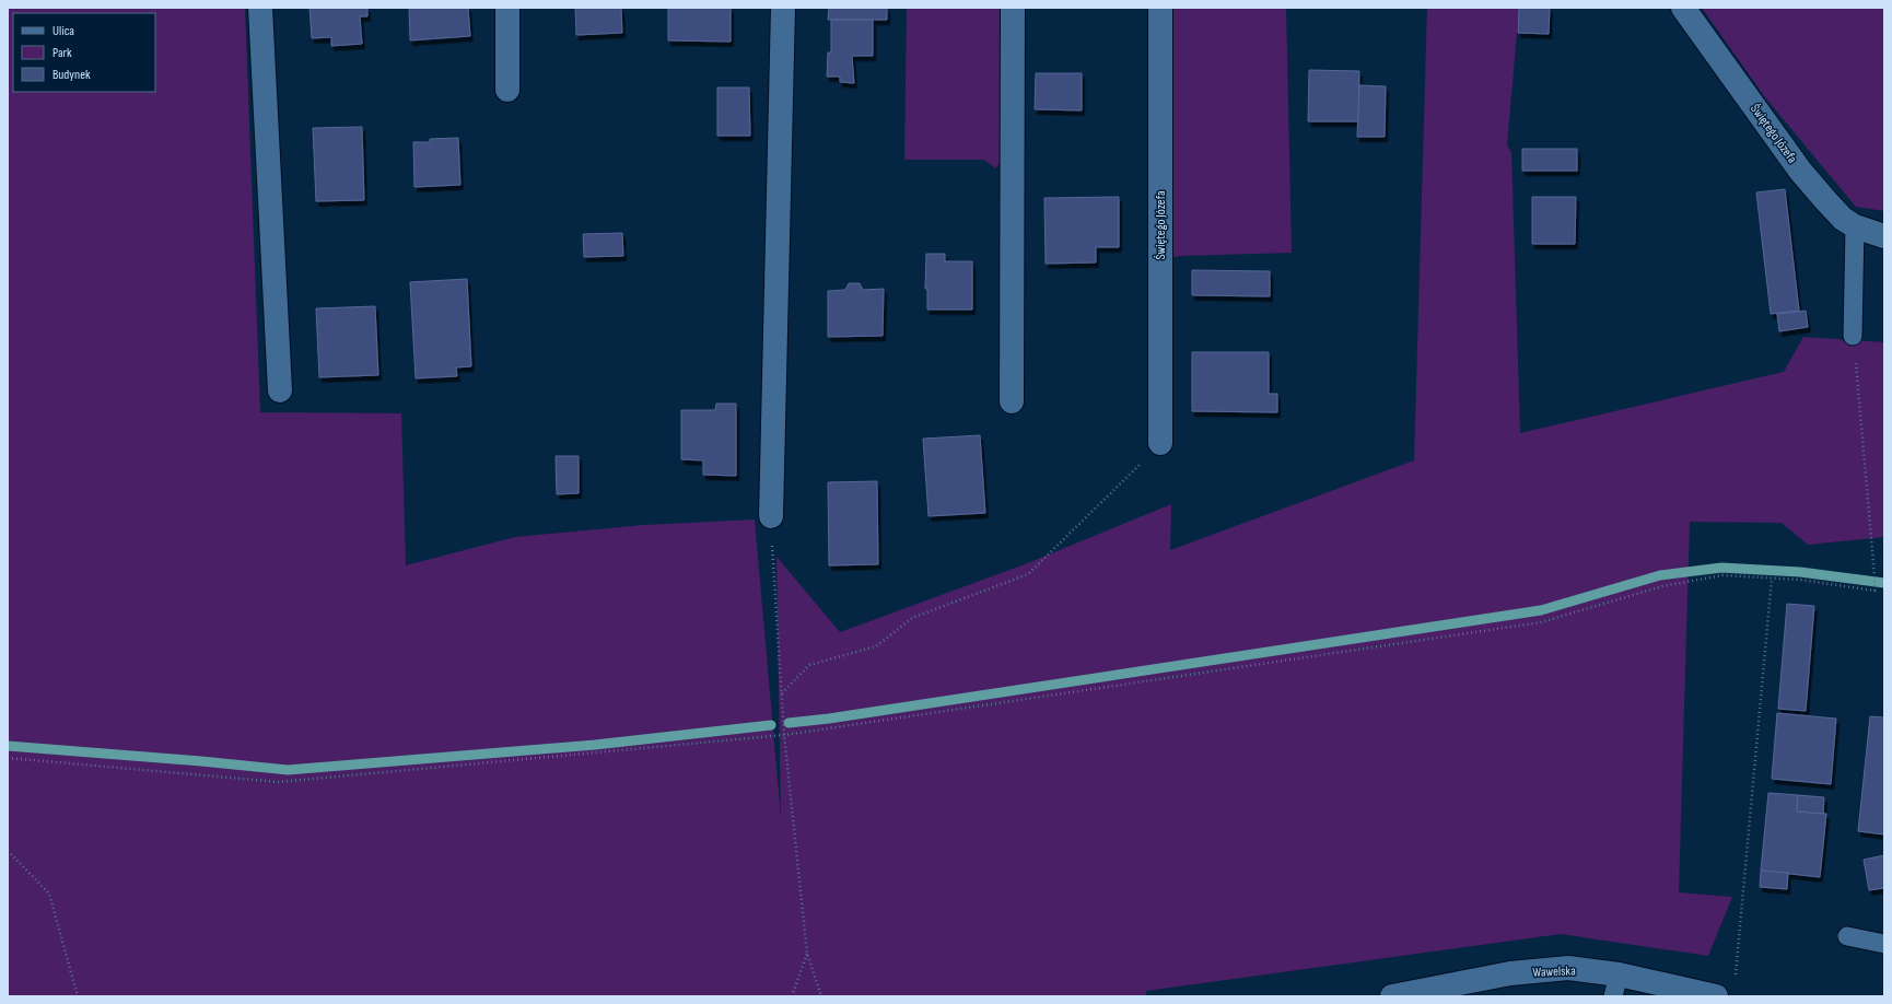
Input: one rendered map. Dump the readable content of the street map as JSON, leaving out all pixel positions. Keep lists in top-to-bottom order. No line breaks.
{"streets":{"street":["Świętego Józefa","Wawelska"]},"legend":["Ulica","Park","Budynek"]}
